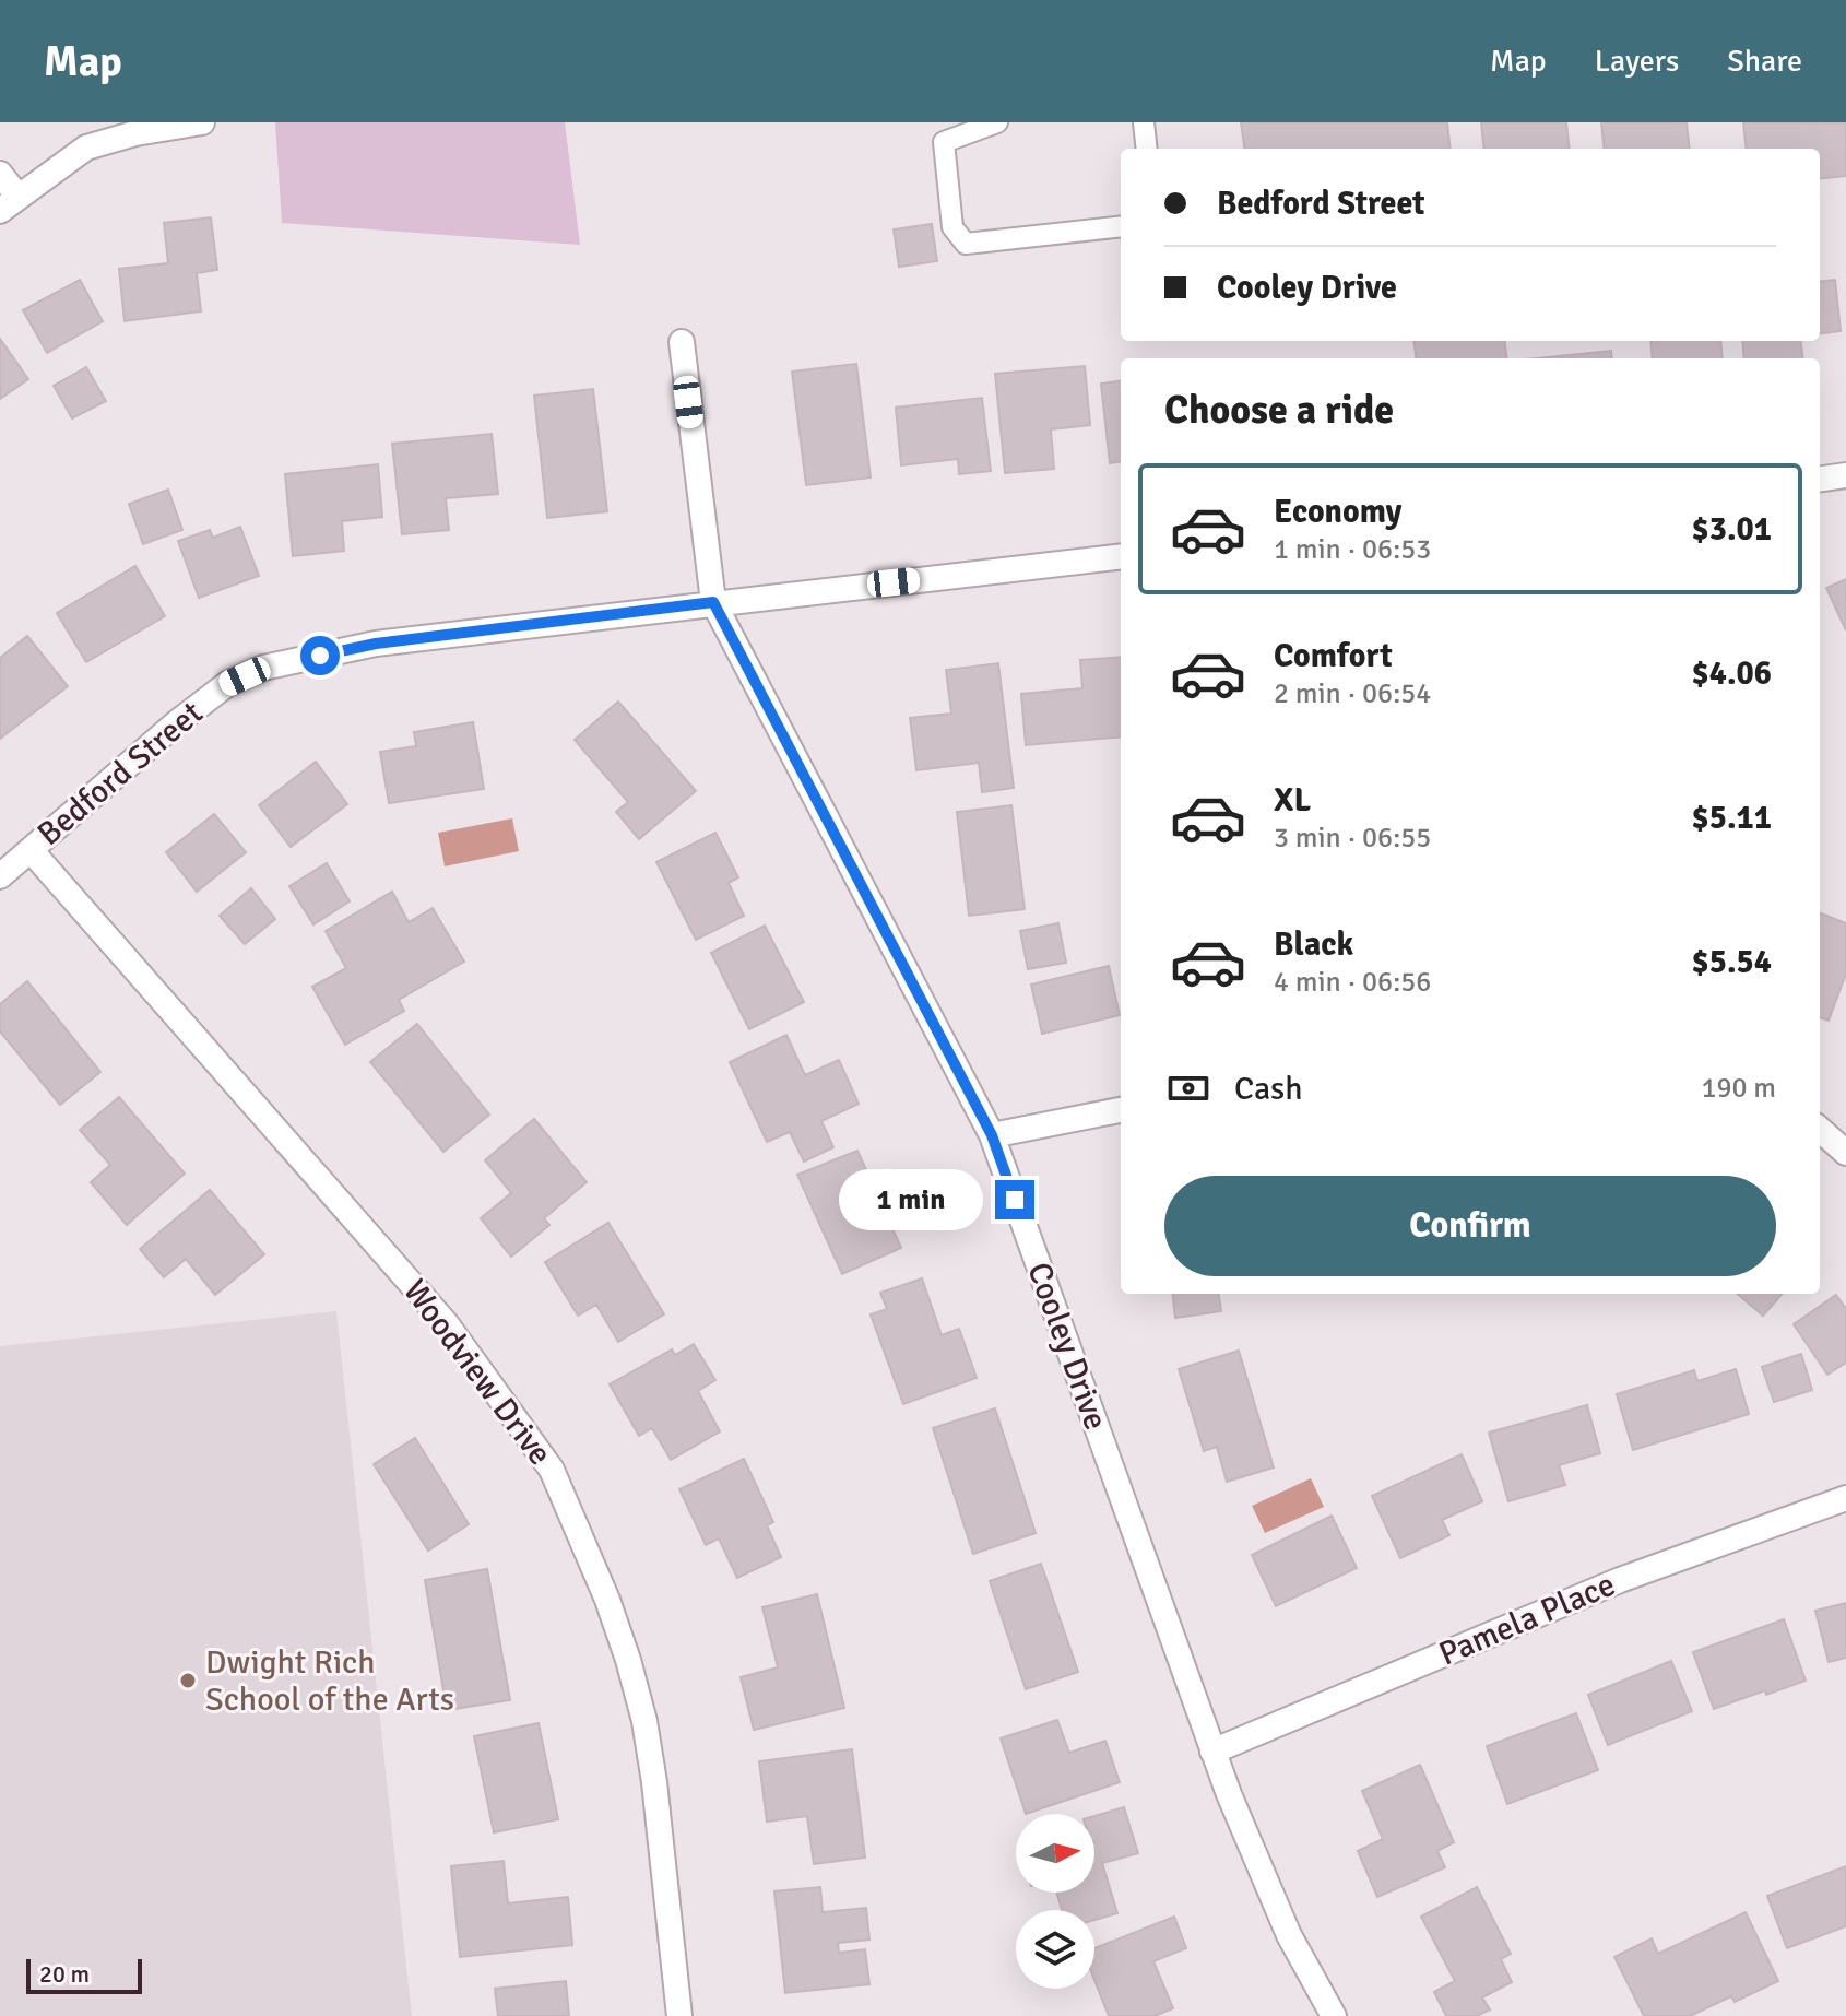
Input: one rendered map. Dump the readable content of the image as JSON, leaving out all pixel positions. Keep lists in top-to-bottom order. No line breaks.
{"streets":{"street":["Bedford Street","Cooley Drive","Woodview Drive","Pamela Place"]},"crossings":[["Bedford Street","Cooley Drive"],["Bedford Street","Woodview Drive"],["Cooley Drive","Pamela Place"]],"places":["Dwight Rich School of the Arts"],"scale_bar":"20 m","north":"right","page":{"header":"Map","nav":["Map","Layers","Share"],"banner":["Bedford Street","Cooley Drive"],"heading":"Choose a ride","list":[{"name":"Economy","note":"1 min · 06:53","value":"$3.01"},{"name":"Comfort","note":"2 min · 06:54","value":"$4.06"},{"name":"XL","note":"3 min · 06:55","value":"$5.11"},{"name":"Black","note":"4 min · 06:56","value":"$5.54"}],"pay":["Cash","190 m"],"buttons":"Confirm","bubble":"1 min","scale":"20 m"}}
